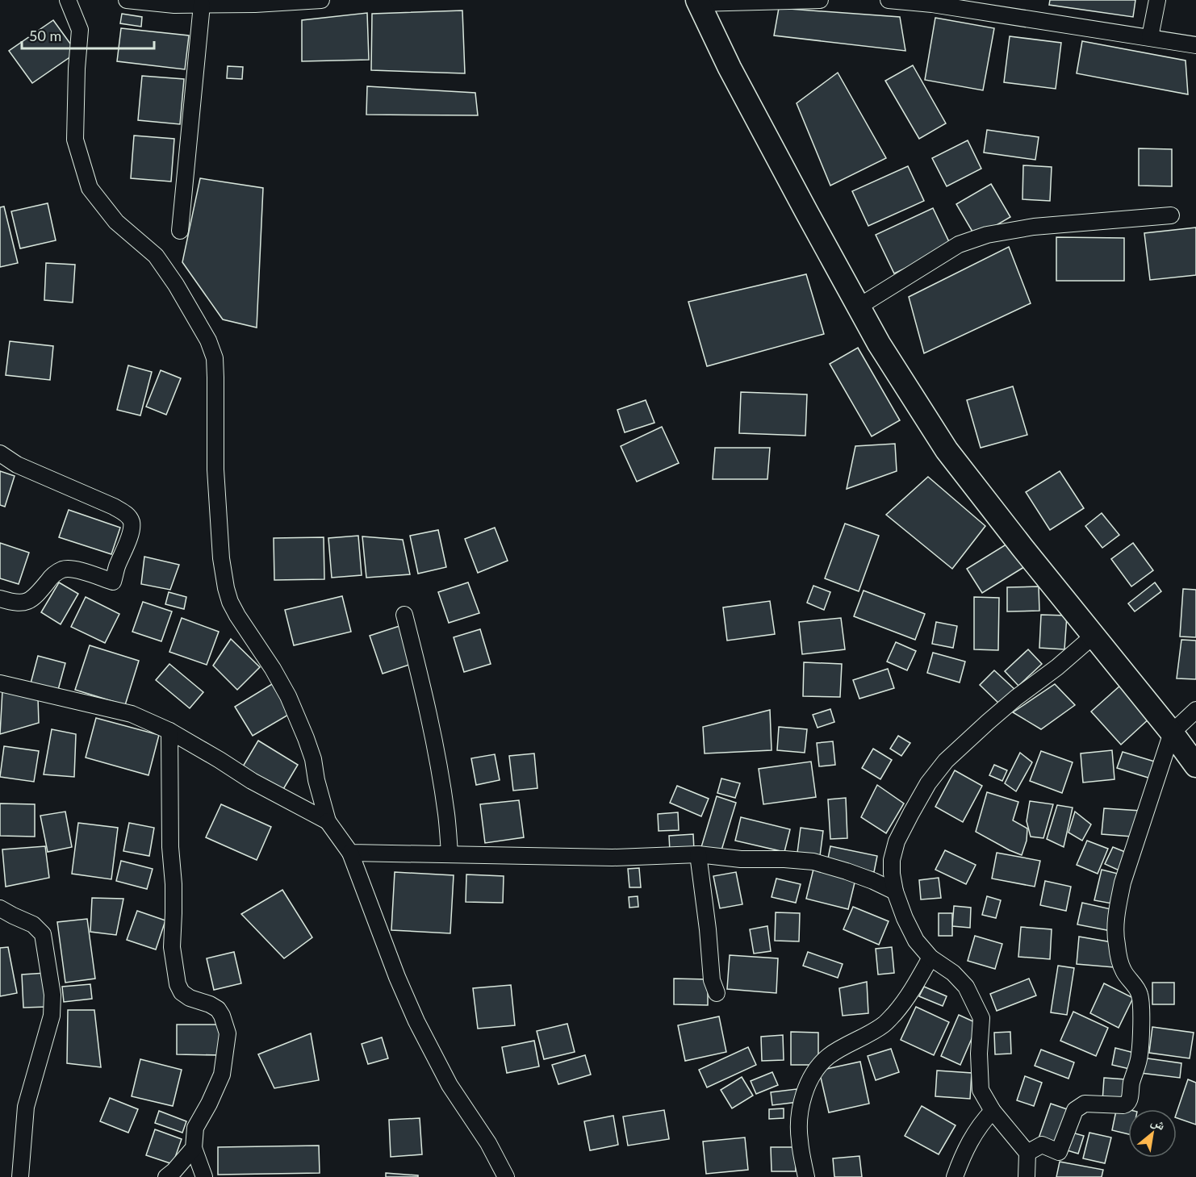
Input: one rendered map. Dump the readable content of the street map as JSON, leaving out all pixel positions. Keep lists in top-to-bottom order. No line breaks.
{"scale_bar":"50 m","north":"top right"}
